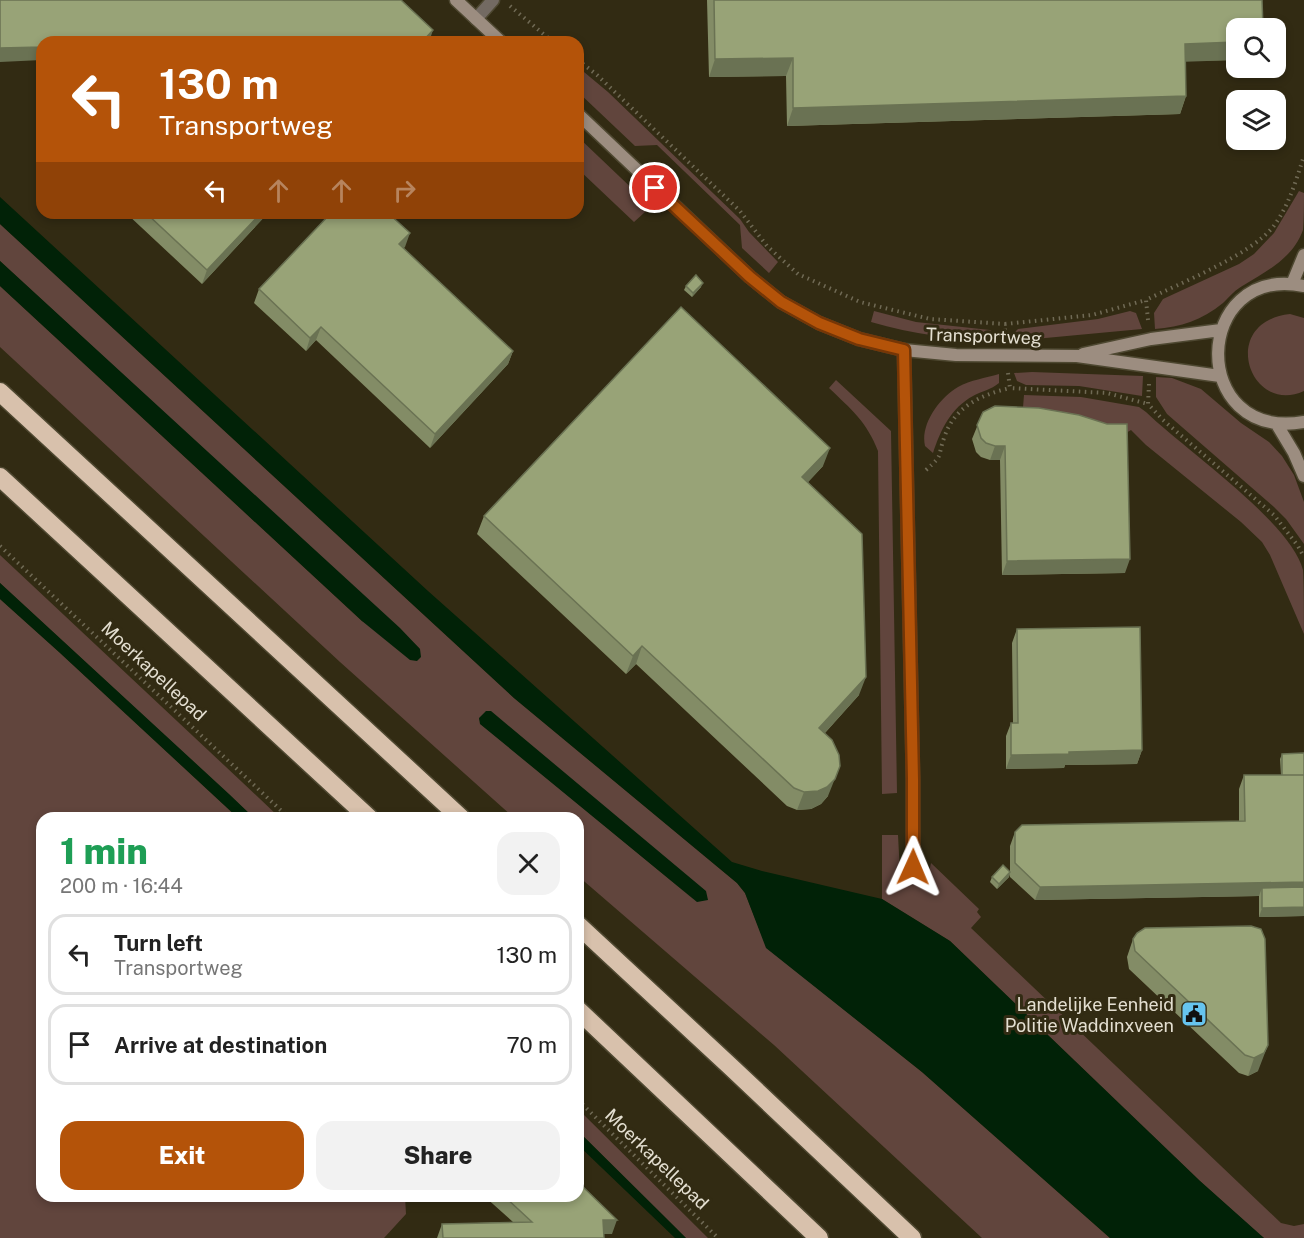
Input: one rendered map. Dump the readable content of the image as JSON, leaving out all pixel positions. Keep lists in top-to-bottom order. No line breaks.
{"streets":{"street":["Transportweg"],"path":["Moerkapellepad"]},"places":{"public building":["Landelijke Eenheid Politie Waddinxveen"]},"page":{"turn":["130 m","Transportweg"],"heading":["1 min","200 m · 16:44"],"list":[{"name":"Turn left","note":"Transportweg","value":"130 m"},{"name":"Arrive at destination","value":"70 m"}],"buttons":["Exit","Share"]}}
